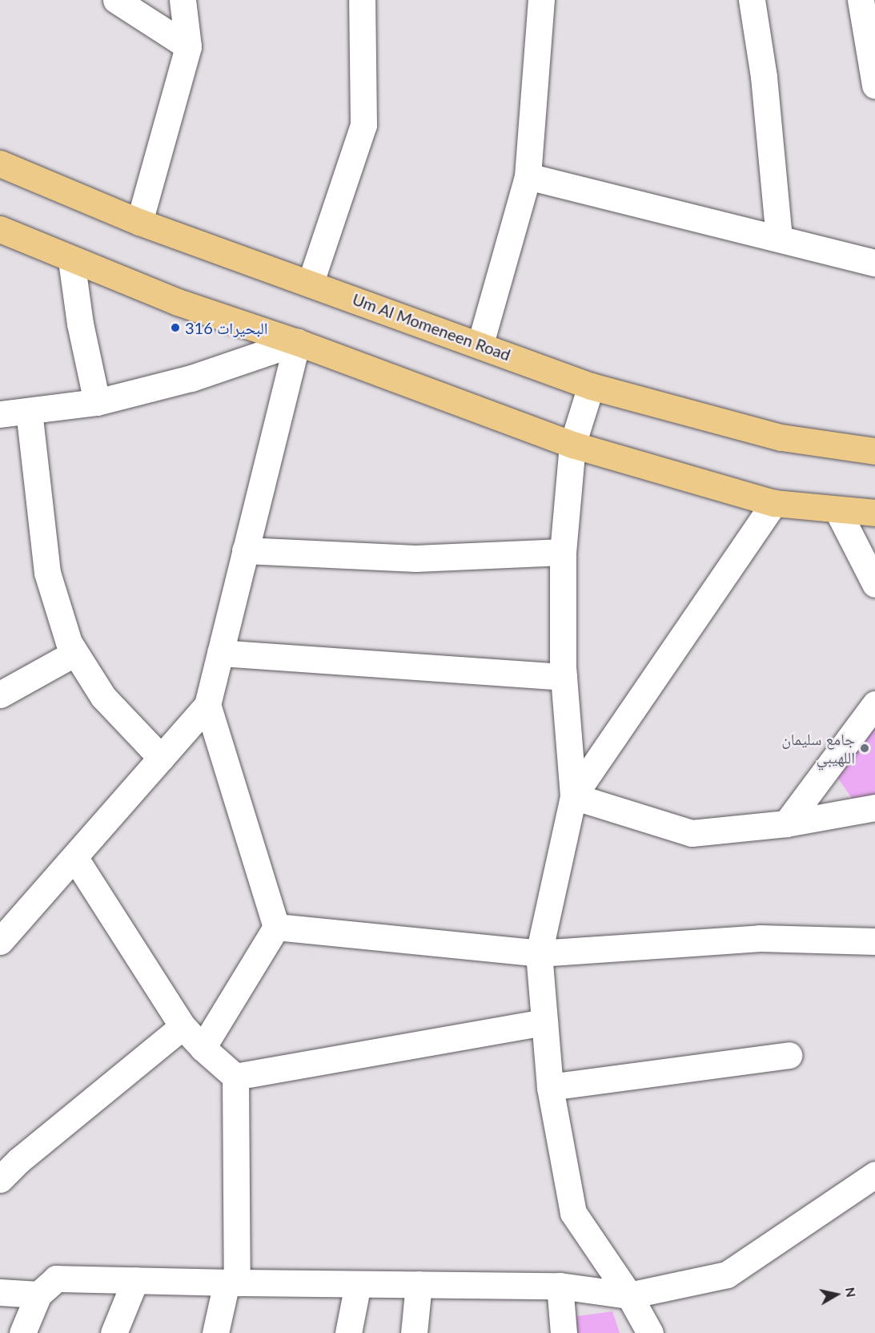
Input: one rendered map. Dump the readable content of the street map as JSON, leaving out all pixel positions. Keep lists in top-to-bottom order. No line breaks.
{"streets":{"main road":["Um Al Momeneen Road"]},"places":["البحيرات 316","جامع سليمان اللهيبي"],"north":"right"}
